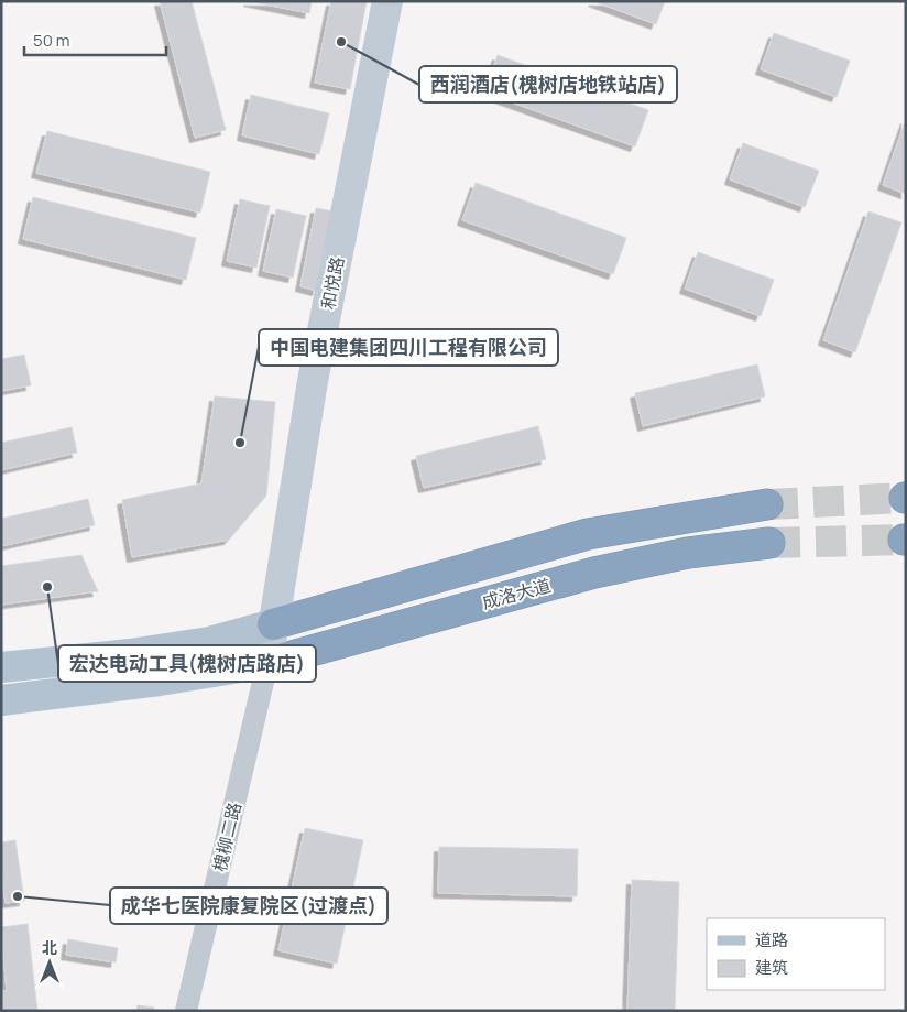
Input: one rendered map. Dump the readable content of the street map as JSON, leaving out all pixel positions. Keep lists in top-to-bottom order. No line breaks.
{"streets":{"highway":["成洛大道"],"street":["和悦路","槐柳二路"]},"crossings":[["和悦路","成洛大道"],["和悦路","槐柳二路"],["成洛大道","槐柳二路"]],"places":["西润酒店(槐树店地铁站店)","中国电建集团四川工程有限公司","宏达电动工具(槐树店路店)","成华七医院康复院区(过渡点)"],"legend":["道路","建筑"],"scale_bar":"50 m","north":"top"}
